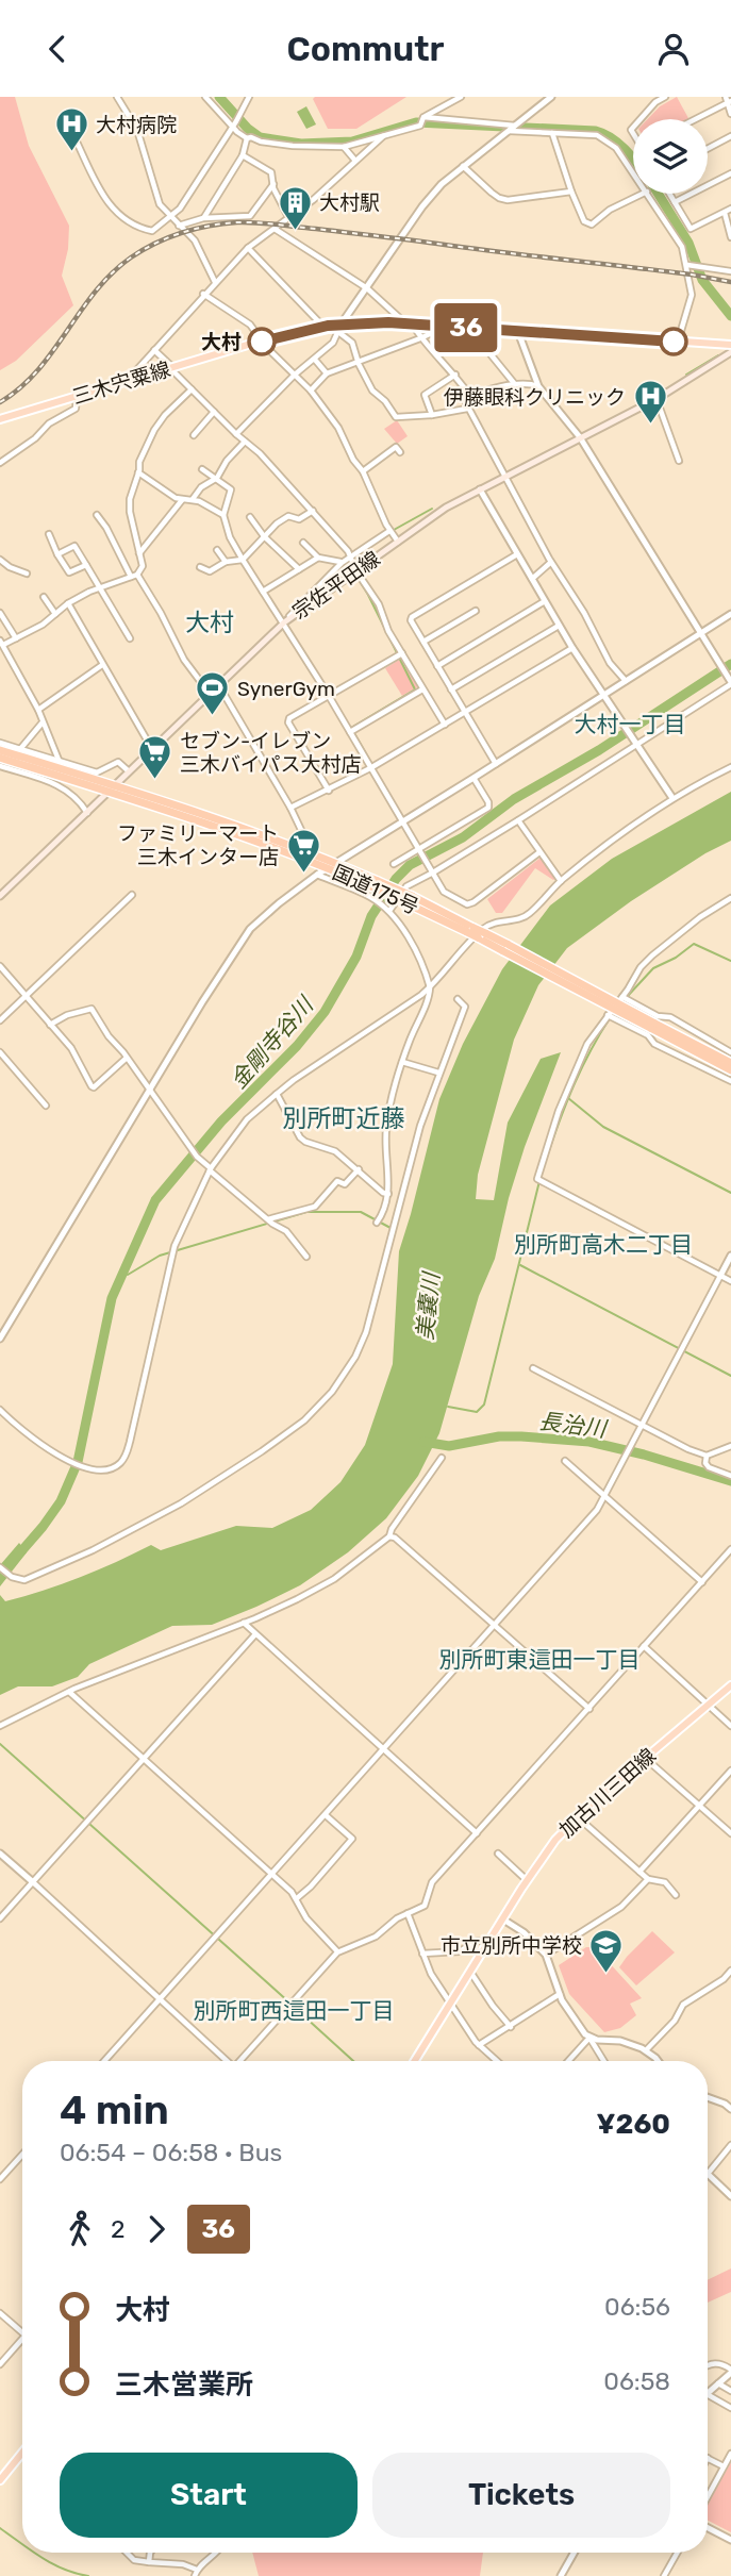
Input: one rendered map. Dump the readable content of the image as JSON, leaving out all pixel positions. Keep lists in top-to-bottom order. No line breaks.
{"streets":{"highway":["国道175号"],"main road":["三木宍粟線","宗佐平田線","加古川三田線"]},"crossings":[["宗佐平田線","国道175号"]],"districts":["大村","大村一丁目","別所町近藤","別所町高木二丁目","別所町東這田一丁目","別所町西這田一丁目"],"water":["金剛寺谷川","美嚢川","長治川"],"places":{"hospital":["大村病院","伊藤眼科クリニック"],"building":["大村駅"],"other":["大村"],"sports":["SynerGym"],"supermarket":["セブン-イレブン 三木バイパス大村店","ファミリーマート 三木インター店"],"school or university":["市立別所中学校"]},"lines":["bus line 36"],"page":{"header":"Commutr","on_map":"36","heading":["4 min","06:54 – 06:58 · Bus","¥260"],"legs":["2","36"],"list":[{"name":"大村","value":"06:56"},{"name":"三木営業所","value":"06:58"}],"buttons":["Start","Tickets"]}}
